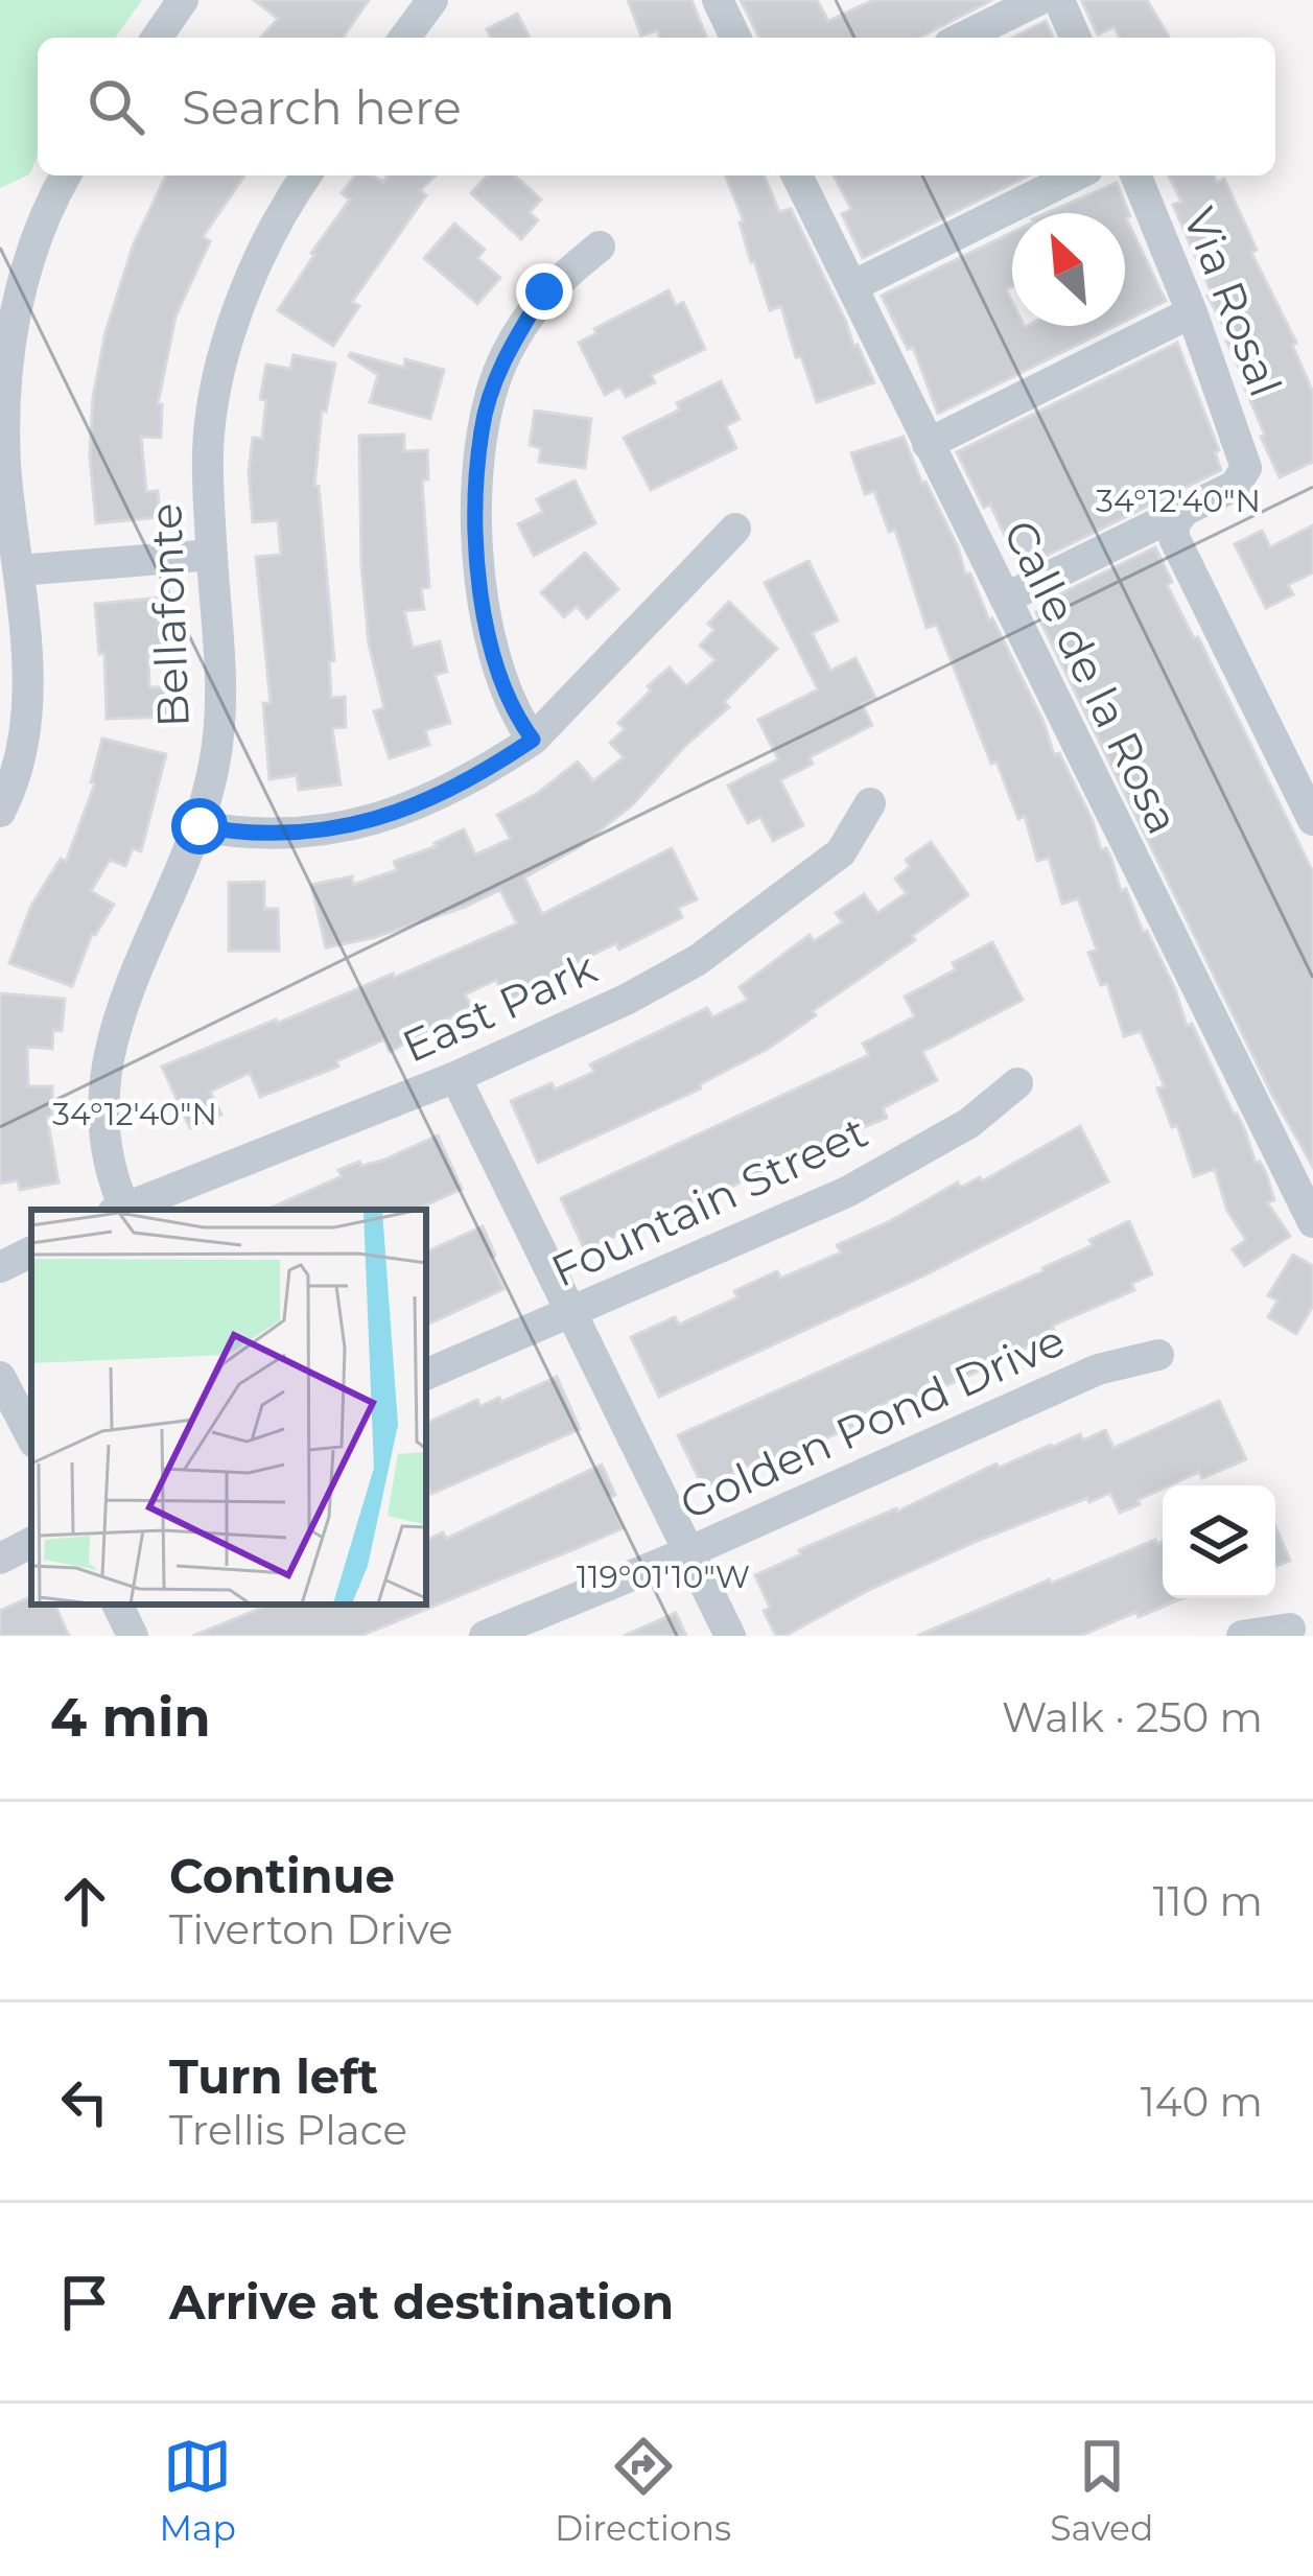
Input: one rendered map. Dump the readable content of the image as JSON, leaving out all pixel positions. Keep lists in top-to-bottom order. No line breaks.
{"streets":{"street":["Via Rosal","Bellafonte","Calle de la Rosa","East Park","Fountain Street","Golden Pond Drive"]},"crossings":[["Bellafonte","East Park"]],"north":"top left","page":{"search":"Search here","heading":["4 min","Walk · 250 m"],"list":[["Continue","Tiverton Drive","110 m"],["Turn left","Trellis Place","140 m"],"Arrive at destination"],"nav":["Map","Directions","Saved"]},"coordinates":["34°12'40\"N","119°01'10\"W"]}
